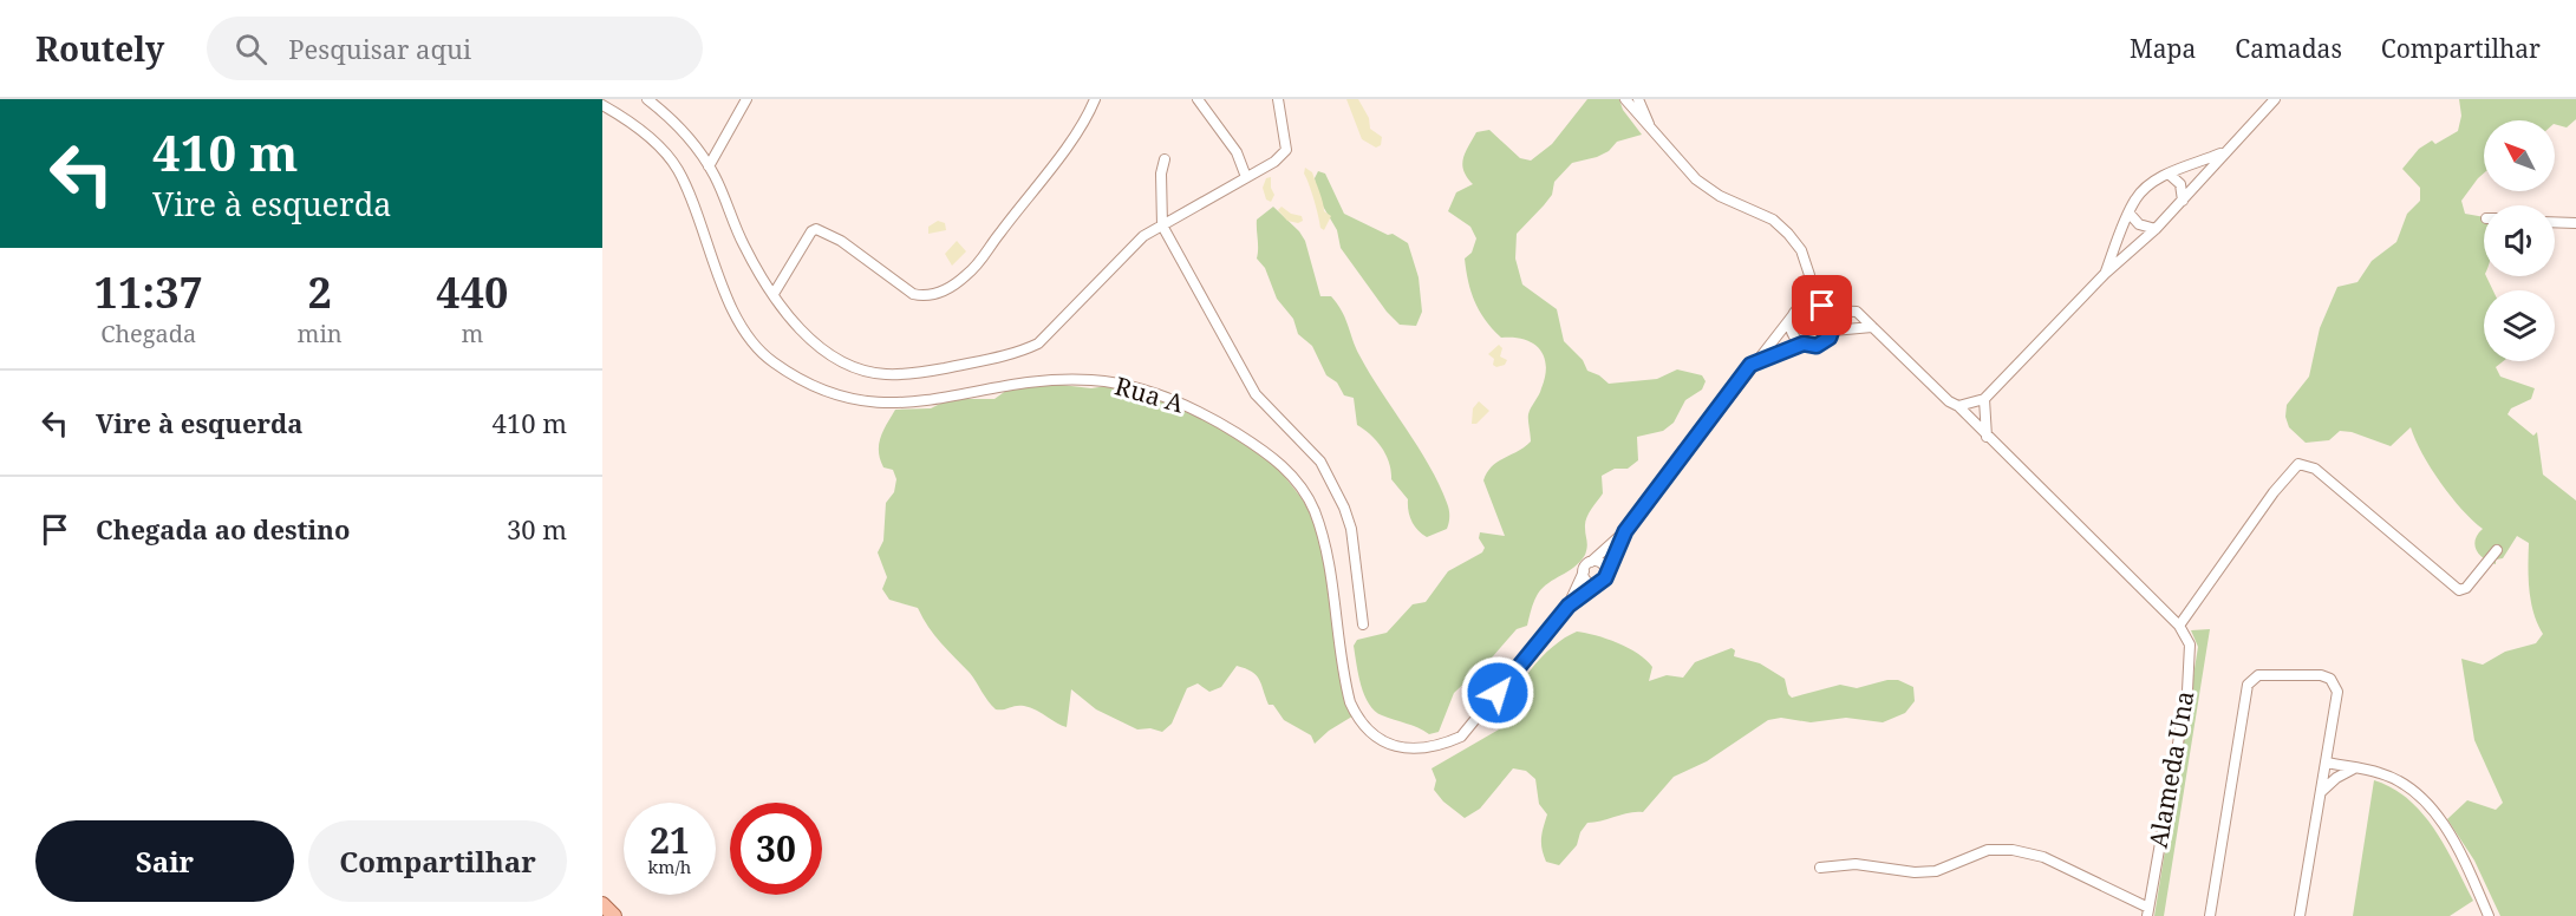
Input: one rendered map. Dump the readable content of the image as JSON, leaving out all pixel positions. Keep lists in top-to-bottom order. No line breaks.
{"streets":{"street":["Rua A","Alameda Una"]},"north":"top left","page":{"header":"Routely","search":"Pesquisar aqui","nav":["Mapa","Camadas","Compartilhar"],"turn":["410 m","Vire à esquerda"],"eta":["11:37","Chegada","2","min","440","m"],"list":[{"name":"Vire à esquerda","value":"410 m"},{"name":"Chegada ao destino","value":"30 m"}],"speed":"21 km/h","limit":"30","buttons":["Sair","Compartilhar"]}}
